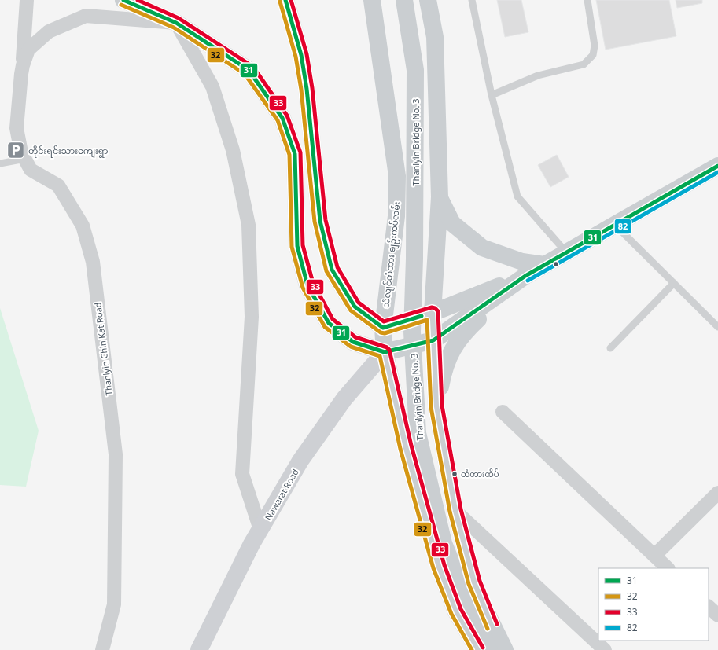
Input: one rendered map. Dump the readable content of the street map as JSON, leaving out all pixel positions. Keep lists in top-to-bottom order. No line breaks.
{"streets":{"main road":["Thanlyin Bridge No. 3","သံလျင်တံတား ချဉ်းကပ်လမ်း","Nawarat Road"],"street":["Thanlyin Chin Kat Road"]},"crossings":[["သံလျင်တံတား ချဉ်းကပ်လမ်း","Nawarat Road"]],"places":{"parking":["တိုင်းရင်းသားကျေးရွာ"],"other":["တံတားထိပ်"]},"lines":["transit line 31","transit line 33","transit line 32","transit line 82"],"legend":["31","32","33","82"]}
